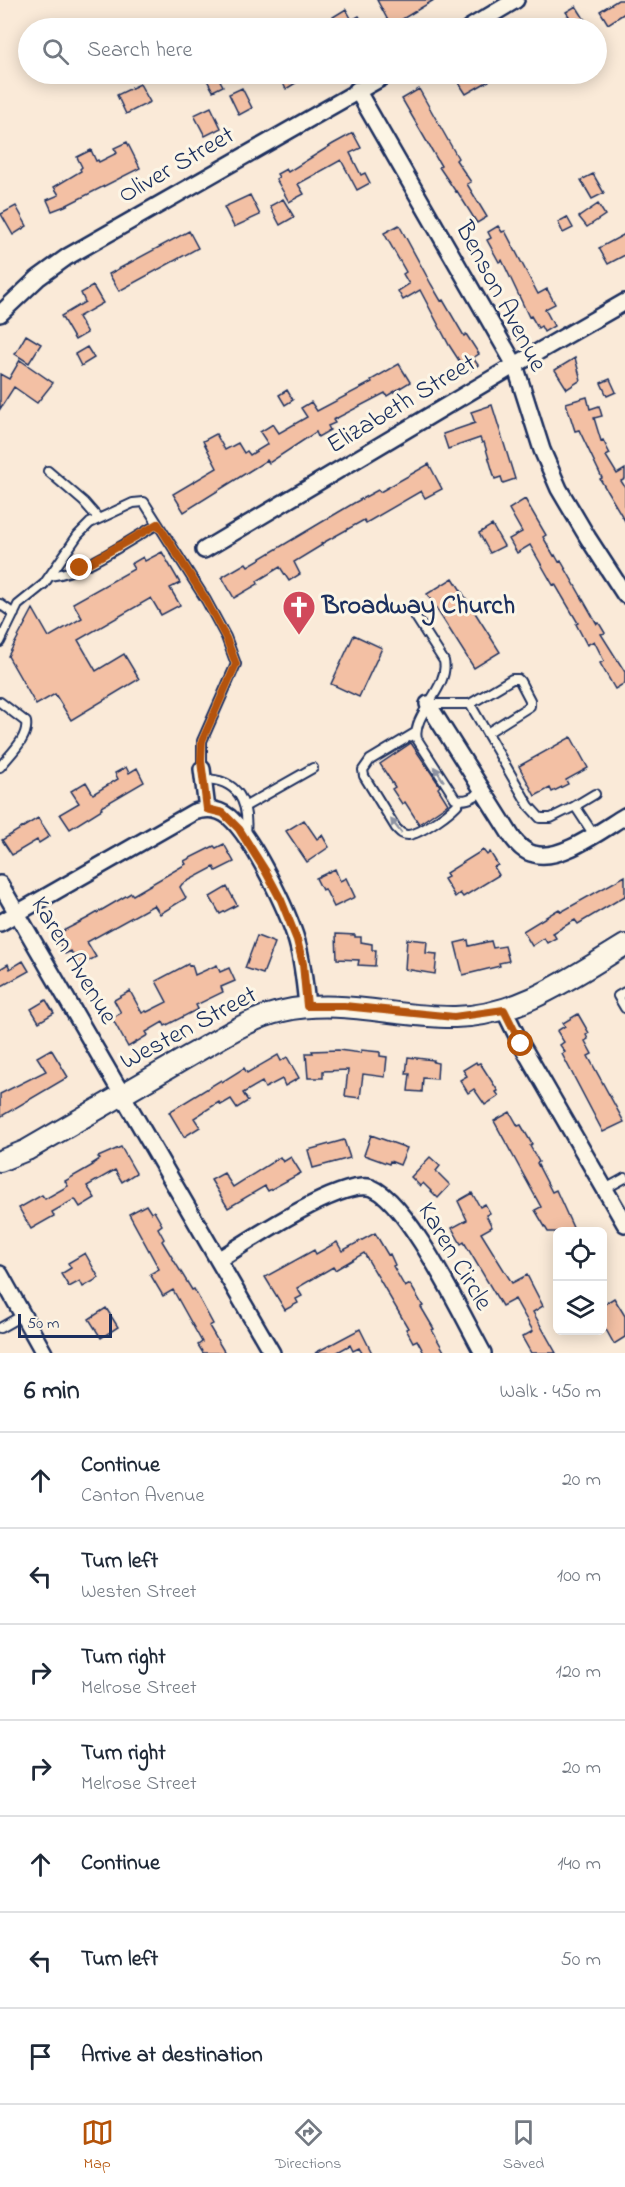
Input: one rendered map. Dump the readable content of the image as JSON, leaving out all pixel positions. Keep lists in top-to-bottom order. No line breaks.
{"streets":{"street":["Oliver Street","Benson Avenue","Elizabeth Street","Karen Avenue","Westen Street","Karen Circle"]},"crossings":[["Oliver Street","Benson Avenue"],["Benson Avenue","Elizabeth Street"],["Karen Avenue","Westen Street"]],"places":{"church":["Broadway Church"]},"scale_bar":"50 m","page":{"search":"Search here","scale":"50 m","heading":["6 min","Walk · 450 m"],"list":[["Continue","Canton Avenue","20 m"],["Turn left","Westen Street","100 m"],["Turn right","Melrose Street","120 m"],["Turn right","Melrose Street","20 m"],["Continue","140 m"],["Turn left","50 m"],"Arrive at destination"],"nav":["Map","Directions","Saved"]}}
